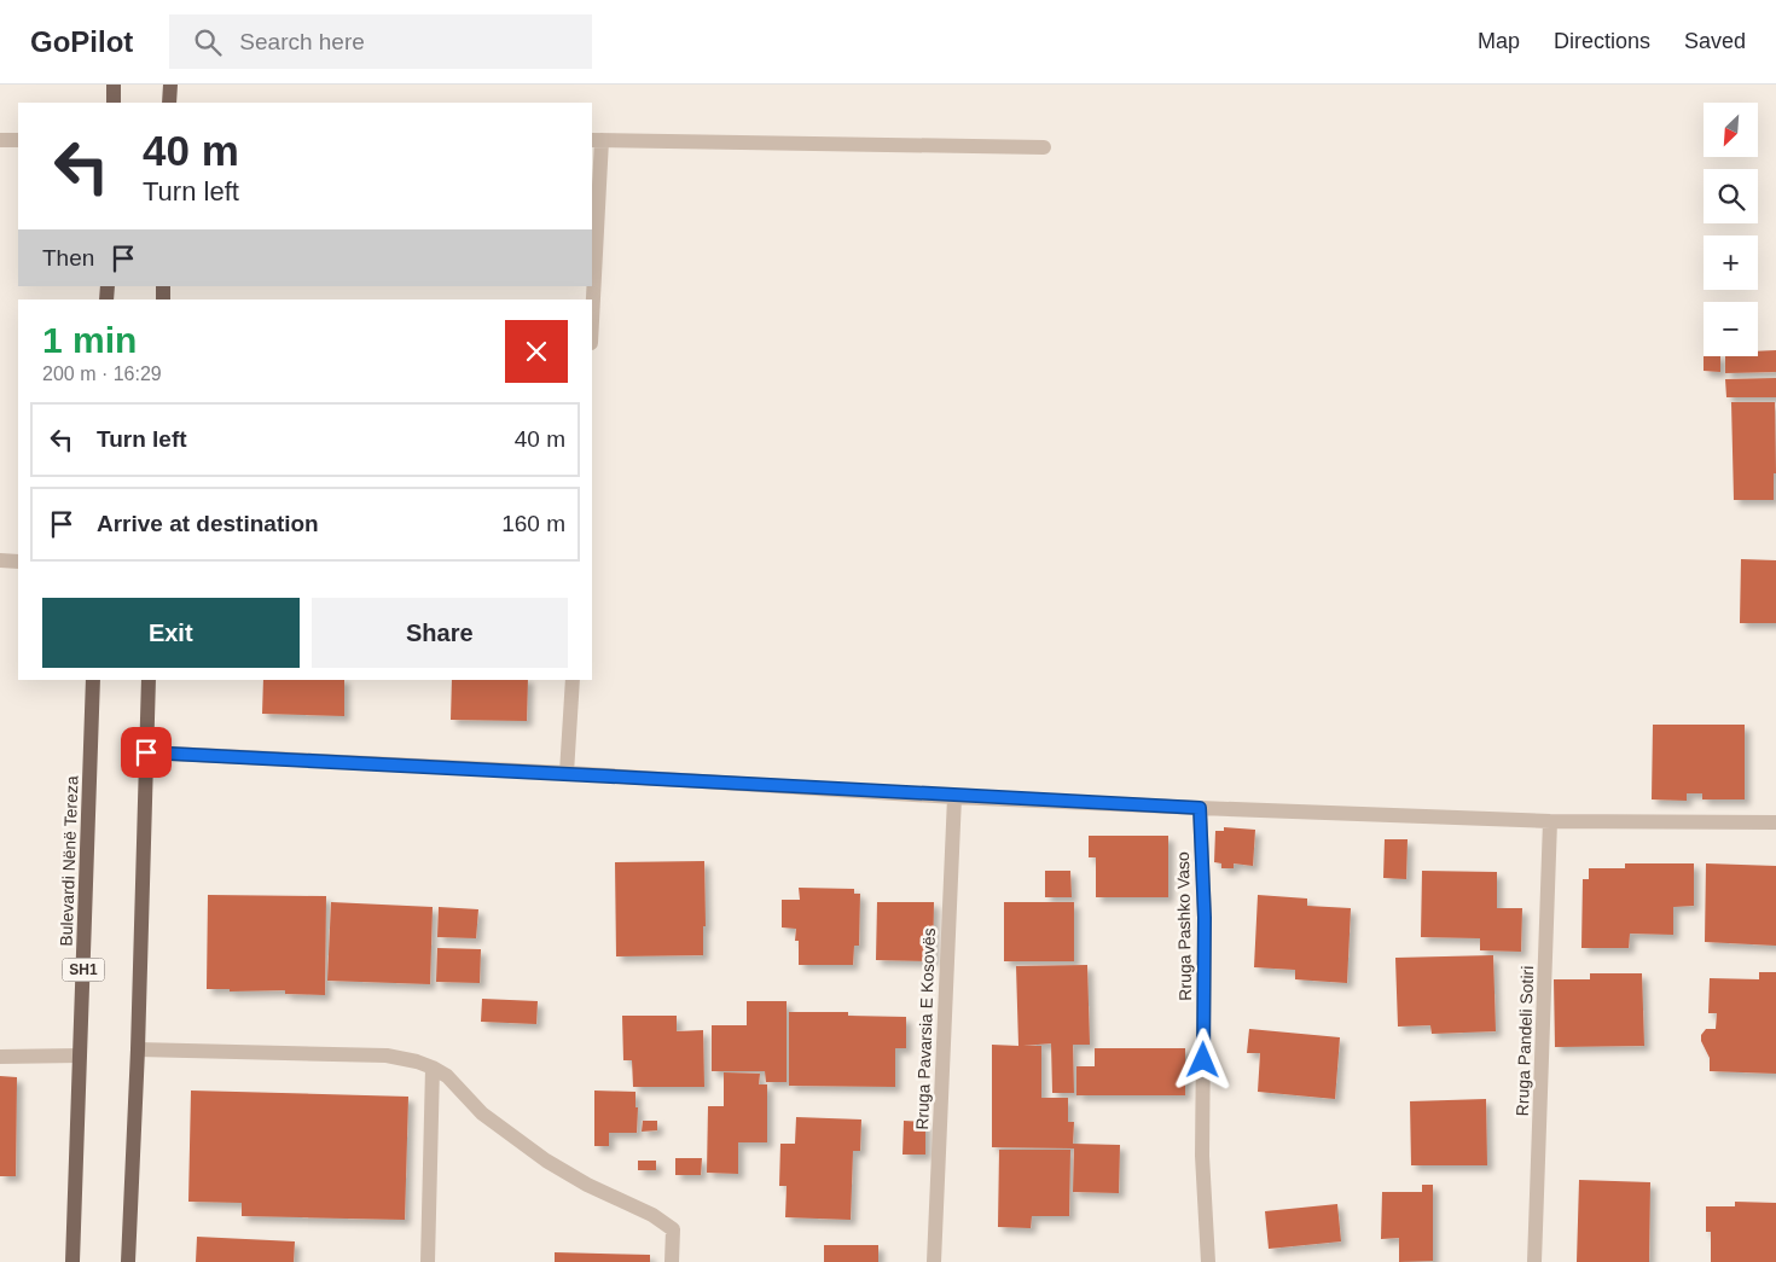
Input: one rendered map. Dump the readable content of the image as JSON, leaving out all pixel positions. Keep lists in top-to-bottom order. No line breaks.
{"streets":{"main road":["Bulevardi Nënë Tereza","SH1"],"street":["Rruga Pashko Vaso","Rruga Pavarsia E Kosovës","Rruga Pandeli Sotiri"]},"north":"bottom left","page":{"header":"GoPilot","search":"Search here","nav":["Map","Directions","Saved"],"map_buttons":["+","−"],"turn":["40 m","Turn left"],"then":"Then","heading":["1 min","200 m · 16:29"],"list":[{"name":"Turn left","value":"40 m"},{"name":"Arrive at destination","value":"160 m"}],"buttons":["Exit","Share"]}}
